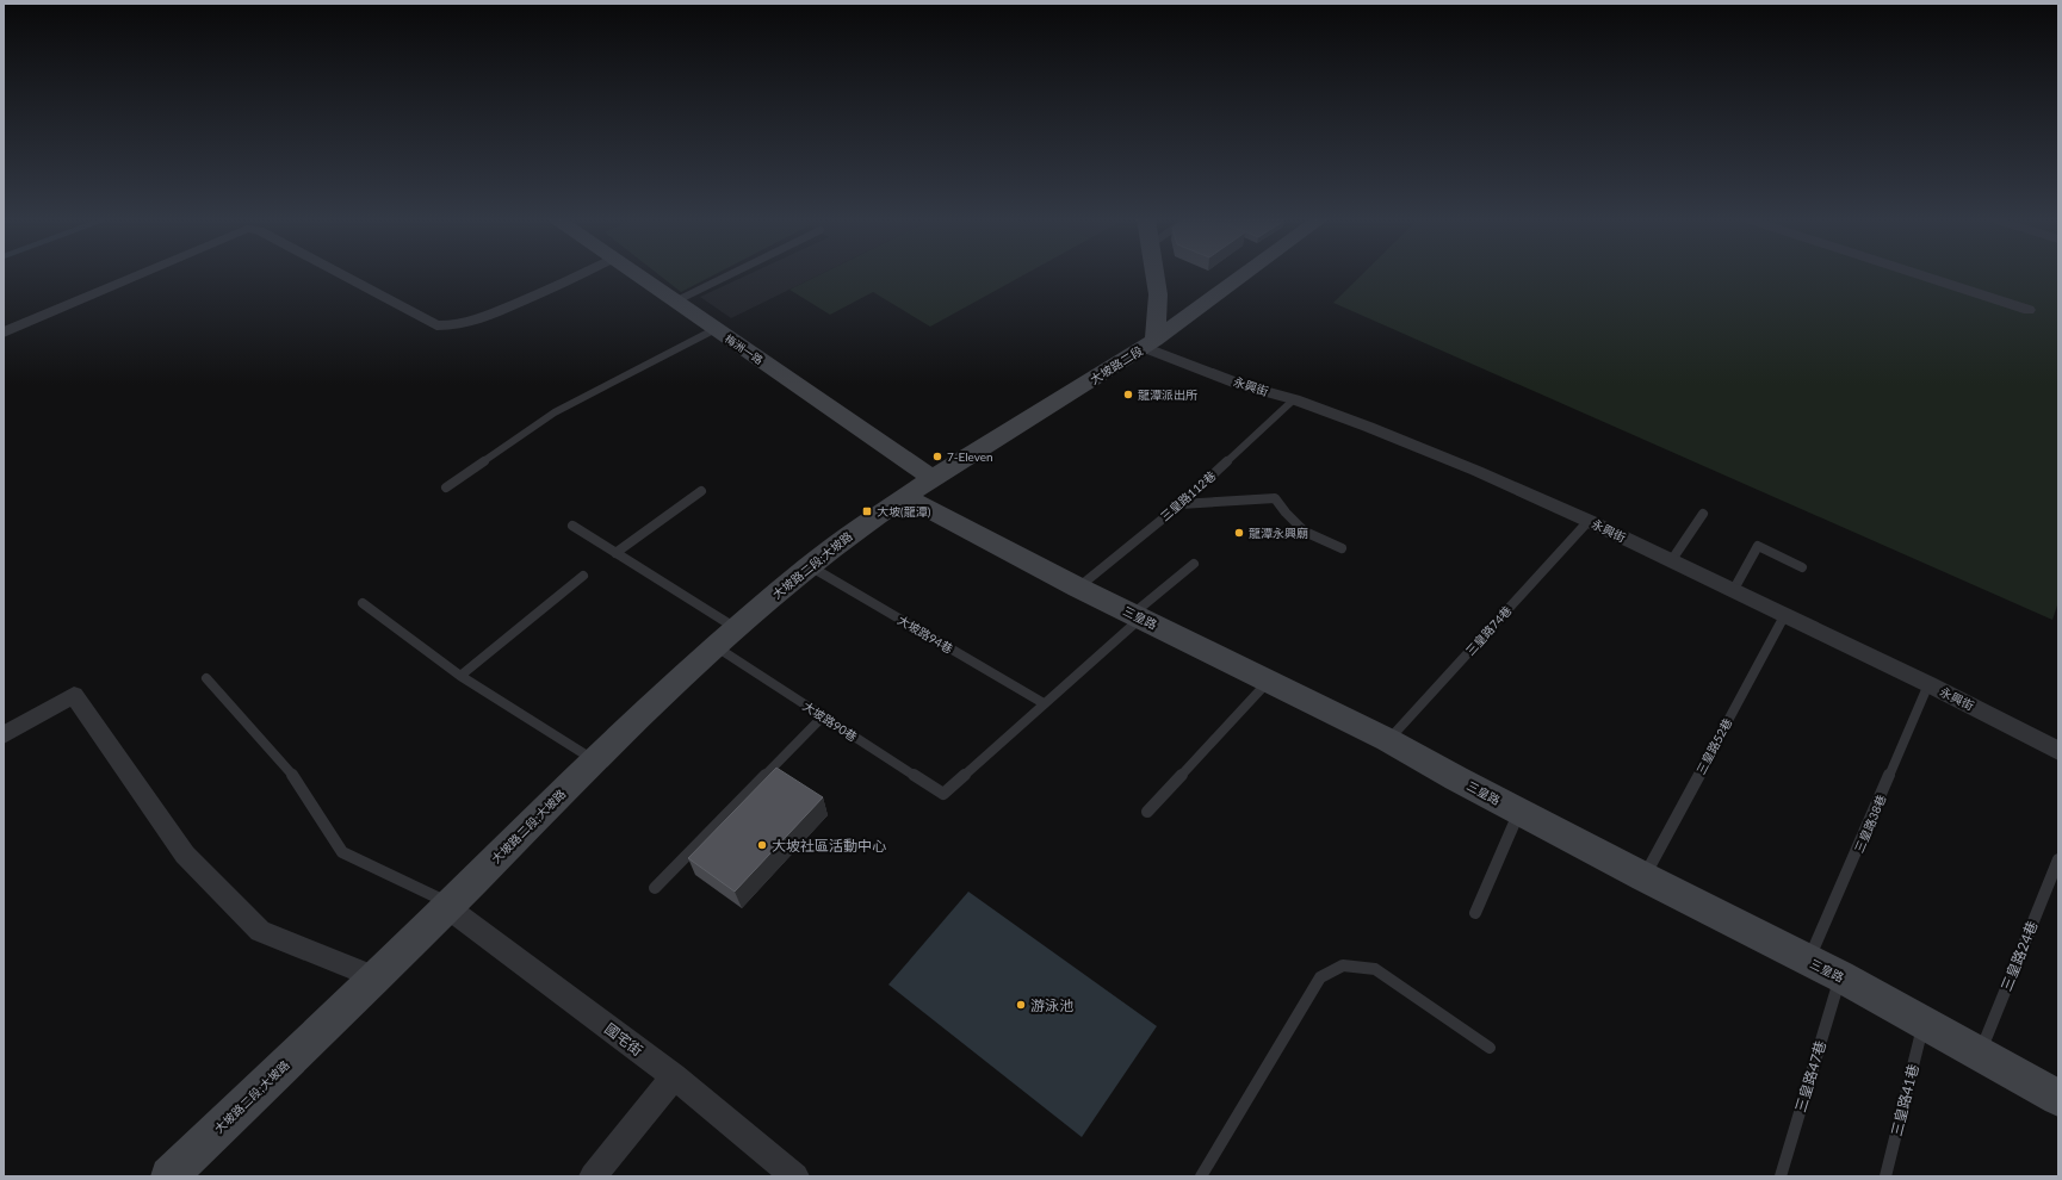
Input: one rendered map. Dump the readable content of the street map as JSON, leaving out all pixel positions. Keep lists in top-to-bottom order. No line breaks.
{"streets":{"street":["梅洲一路","大坡路二段","永興街","大坡路二段;大坡路","三皇路","國宅街"],"lane":["三皇路112巷","三皇路74巷","大坡路94巷","大坡路90巷","三皇路52巷","三皇路38巷","三皇路24巷","三皇路47巷","三皇路41巷"]},"crossings":[["梅洲一路","大坡路二段"],["大坡路二段","永興街"],["大坡路二段","大坡路二段;大坡路"],["大坡路二段","三皇路"],["永興街","三皇路112巷"],["永興街","三皇路74巷"],["永興街","三皇路52巷"],["永興街","三皇路38巷"],["三皇路112巷","三皇路"],["大坡路二段;大坡路","三皇路"],["大坡路二段;大坡路","大坡路94巷"],["大坡路二段;大坡路","大坡路90巷"],["大坡路二段;大坡路","國宅街"],["三皇路","三皇路74巷"],["三皇路","三皇路52巷"],["三皇路","三皇路38巷"],["三皇路","三皇路24巷"],["三皇路","三皇路47巷"],["三皇路","三皇路41巷"],["大坡路94巷","大坡路90巷"]],"places":{"other":["龍潭派出所","7-Eleven","龍潭永興廟","大坡社區活動中心","游泳池"],"transit":["大坡(龍潭)"]}}
